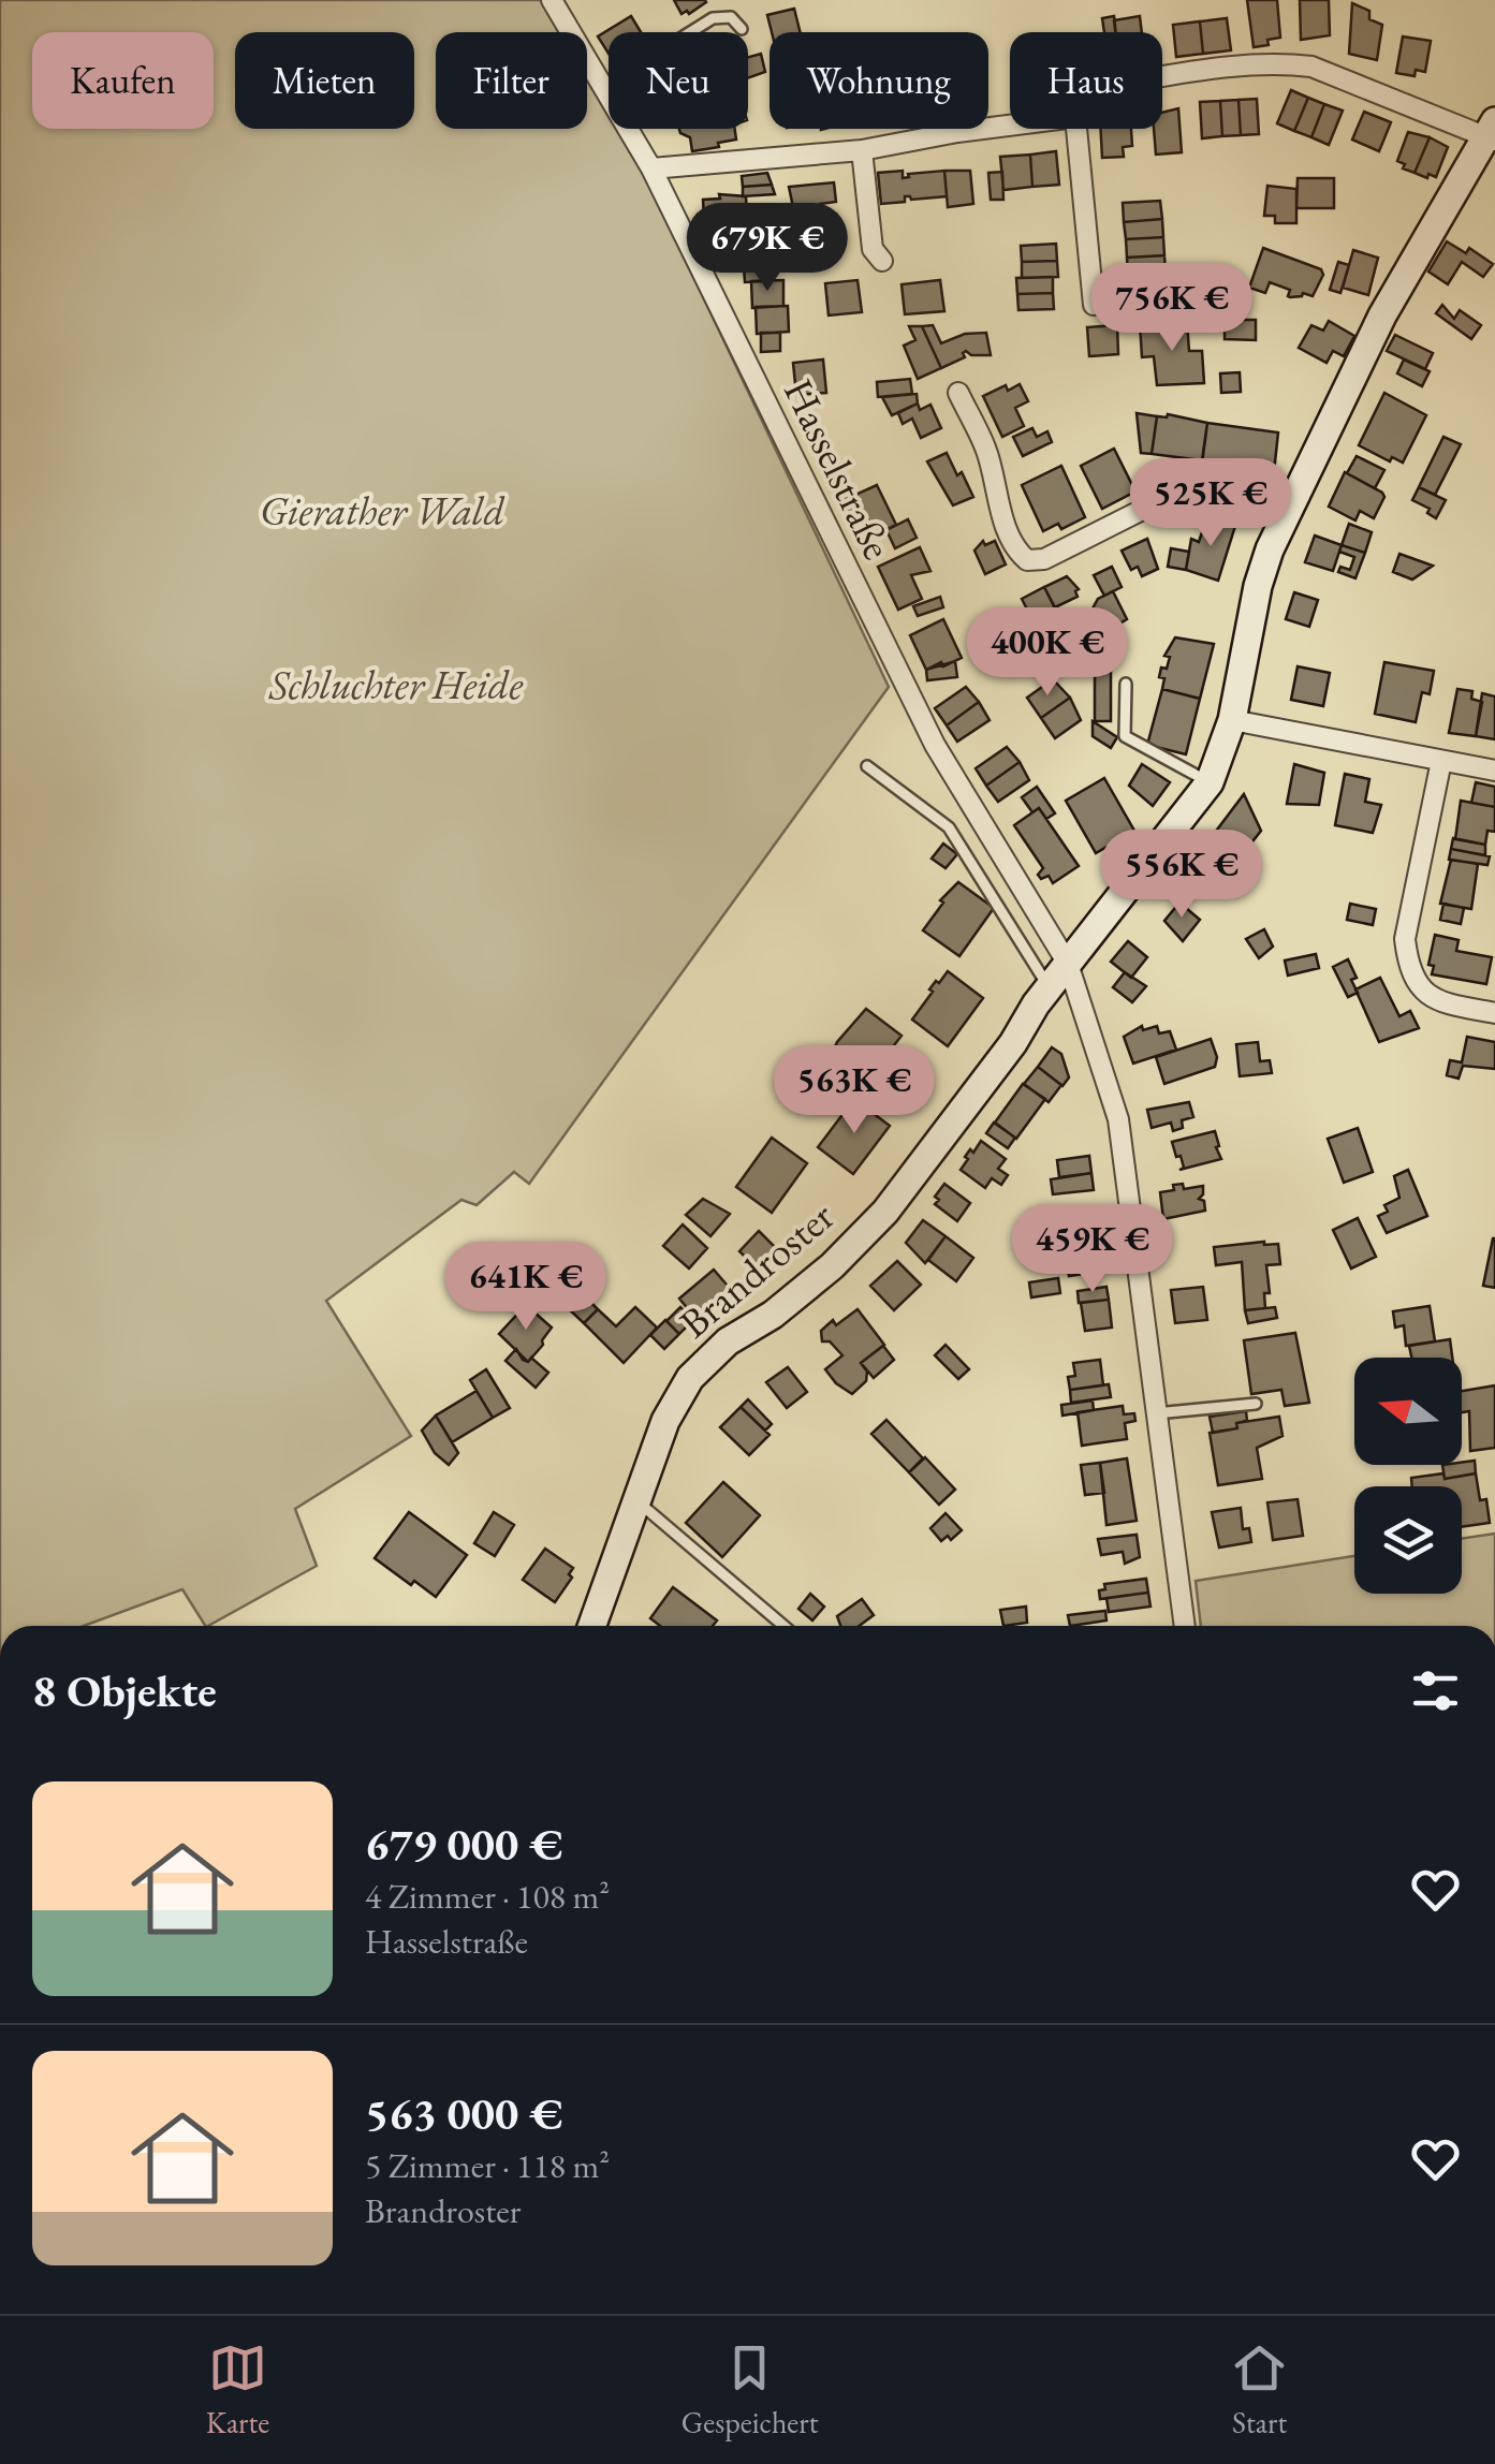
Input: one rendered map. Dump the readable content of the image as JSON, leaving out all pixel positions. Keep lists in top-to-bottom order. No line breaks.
{"streets":{"street":["Hasselstraße","Brandroster"]},"crossings":[["Hasselstraße","Brandroster"]],"parks":["Gierather Wald","Schluchter Heide"],"north":"left","page":{"chip":["Kaufen","Mieten","Filter","Neu","Wohnung","Haus"],"price":["679K €","756K €","525K €","400K €","556K €","563K €","459K €","641K €"],"heading":"8 Objekte","list":[{"name":"679 000 €","note":"4 Zimmer · 108 m² · Hasselstraße"},{"name":"563 000 €","note":"5 Zimmer · 118 m² · Brandroster"}],"tabs":["Karte","Gespeichert","Start"]}}
